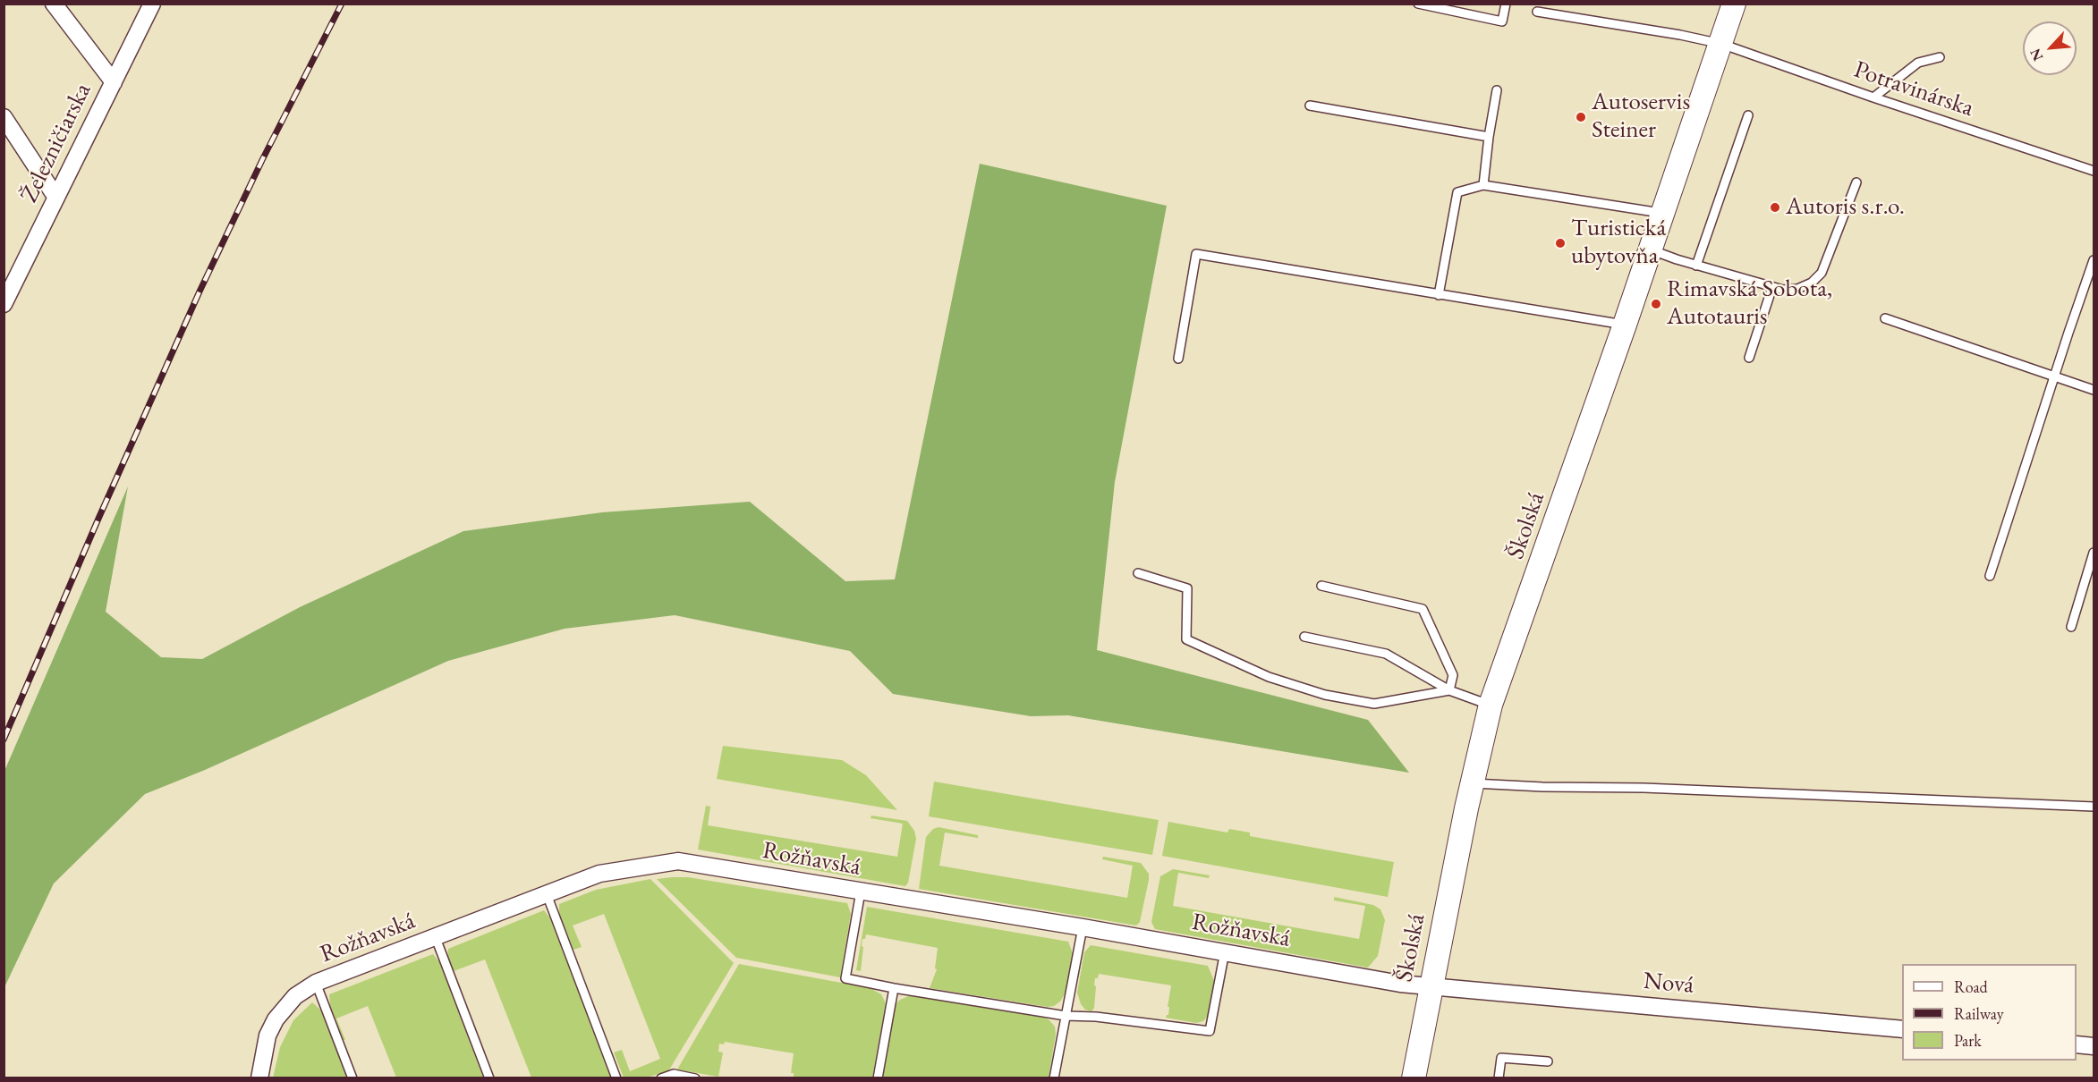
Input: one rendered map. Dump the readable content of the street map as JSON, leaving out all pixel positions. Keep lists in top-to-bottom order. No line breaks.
{"streets":{"main road":["Školská"],"street":["Železničiarska","Rožňavská","Nová"],"lane":["Potravinárska"]},"crossings":[["Potravinárska","Školská"],["Školská","Rožňavská"],["Školská","Nová"],["Rožňavská","Nová"]],"places":["Autoservis Steiner","Autoris s.r.o.","Turistická ubytovňa","Rimavská Sobota, Autotauris"],"legend":["Road","Railway","Park"],"north":"bottom left"}
